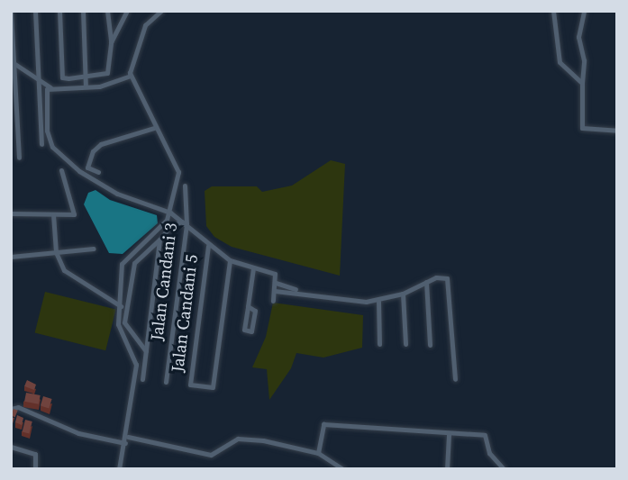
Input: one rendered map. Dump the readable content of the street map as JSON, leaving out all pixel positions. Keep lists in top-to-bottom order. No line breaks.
{"streets":{"street":["Jalan Candani 3","Jalan Candani 5"]}}
